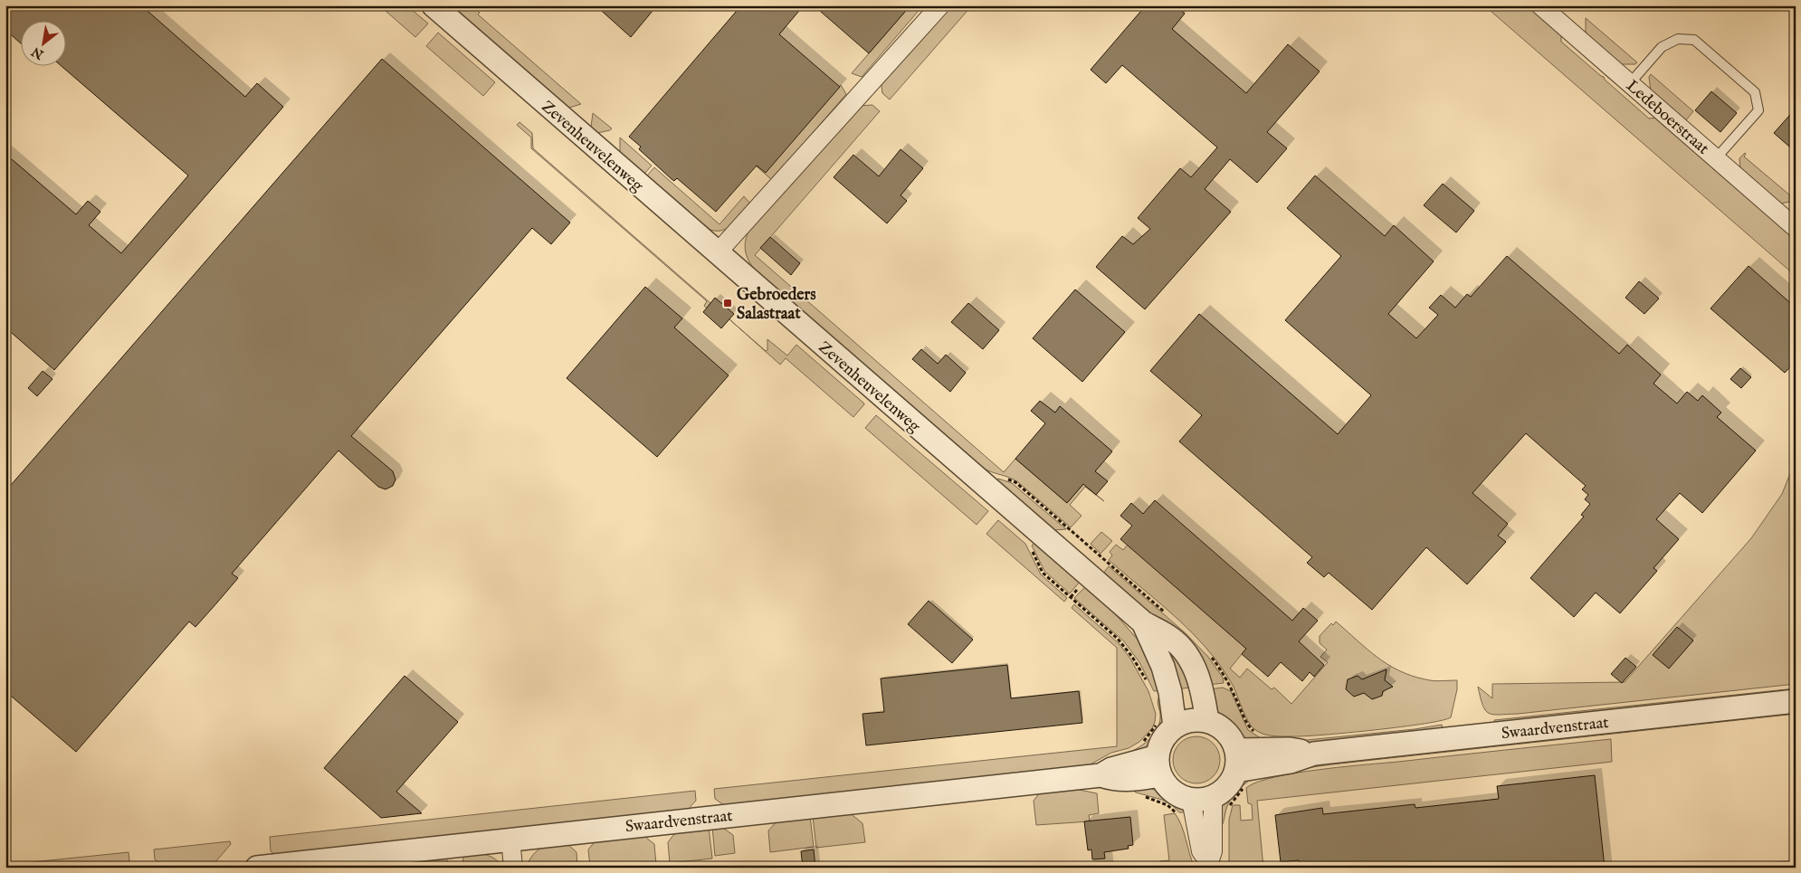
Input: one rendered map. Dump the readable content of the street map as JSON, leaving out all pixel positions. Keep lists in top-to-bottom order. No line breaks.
{"streets":{"street":["Ledeboerstraat","Zevenheuvelenweg","Swaardvenstraat"]},"crossings":[["Zevenheuvelenweg","Swaardvenstraat"]],"places":{"transit":["Gebroeders Salastraat"]},"north":"bottom left"}
